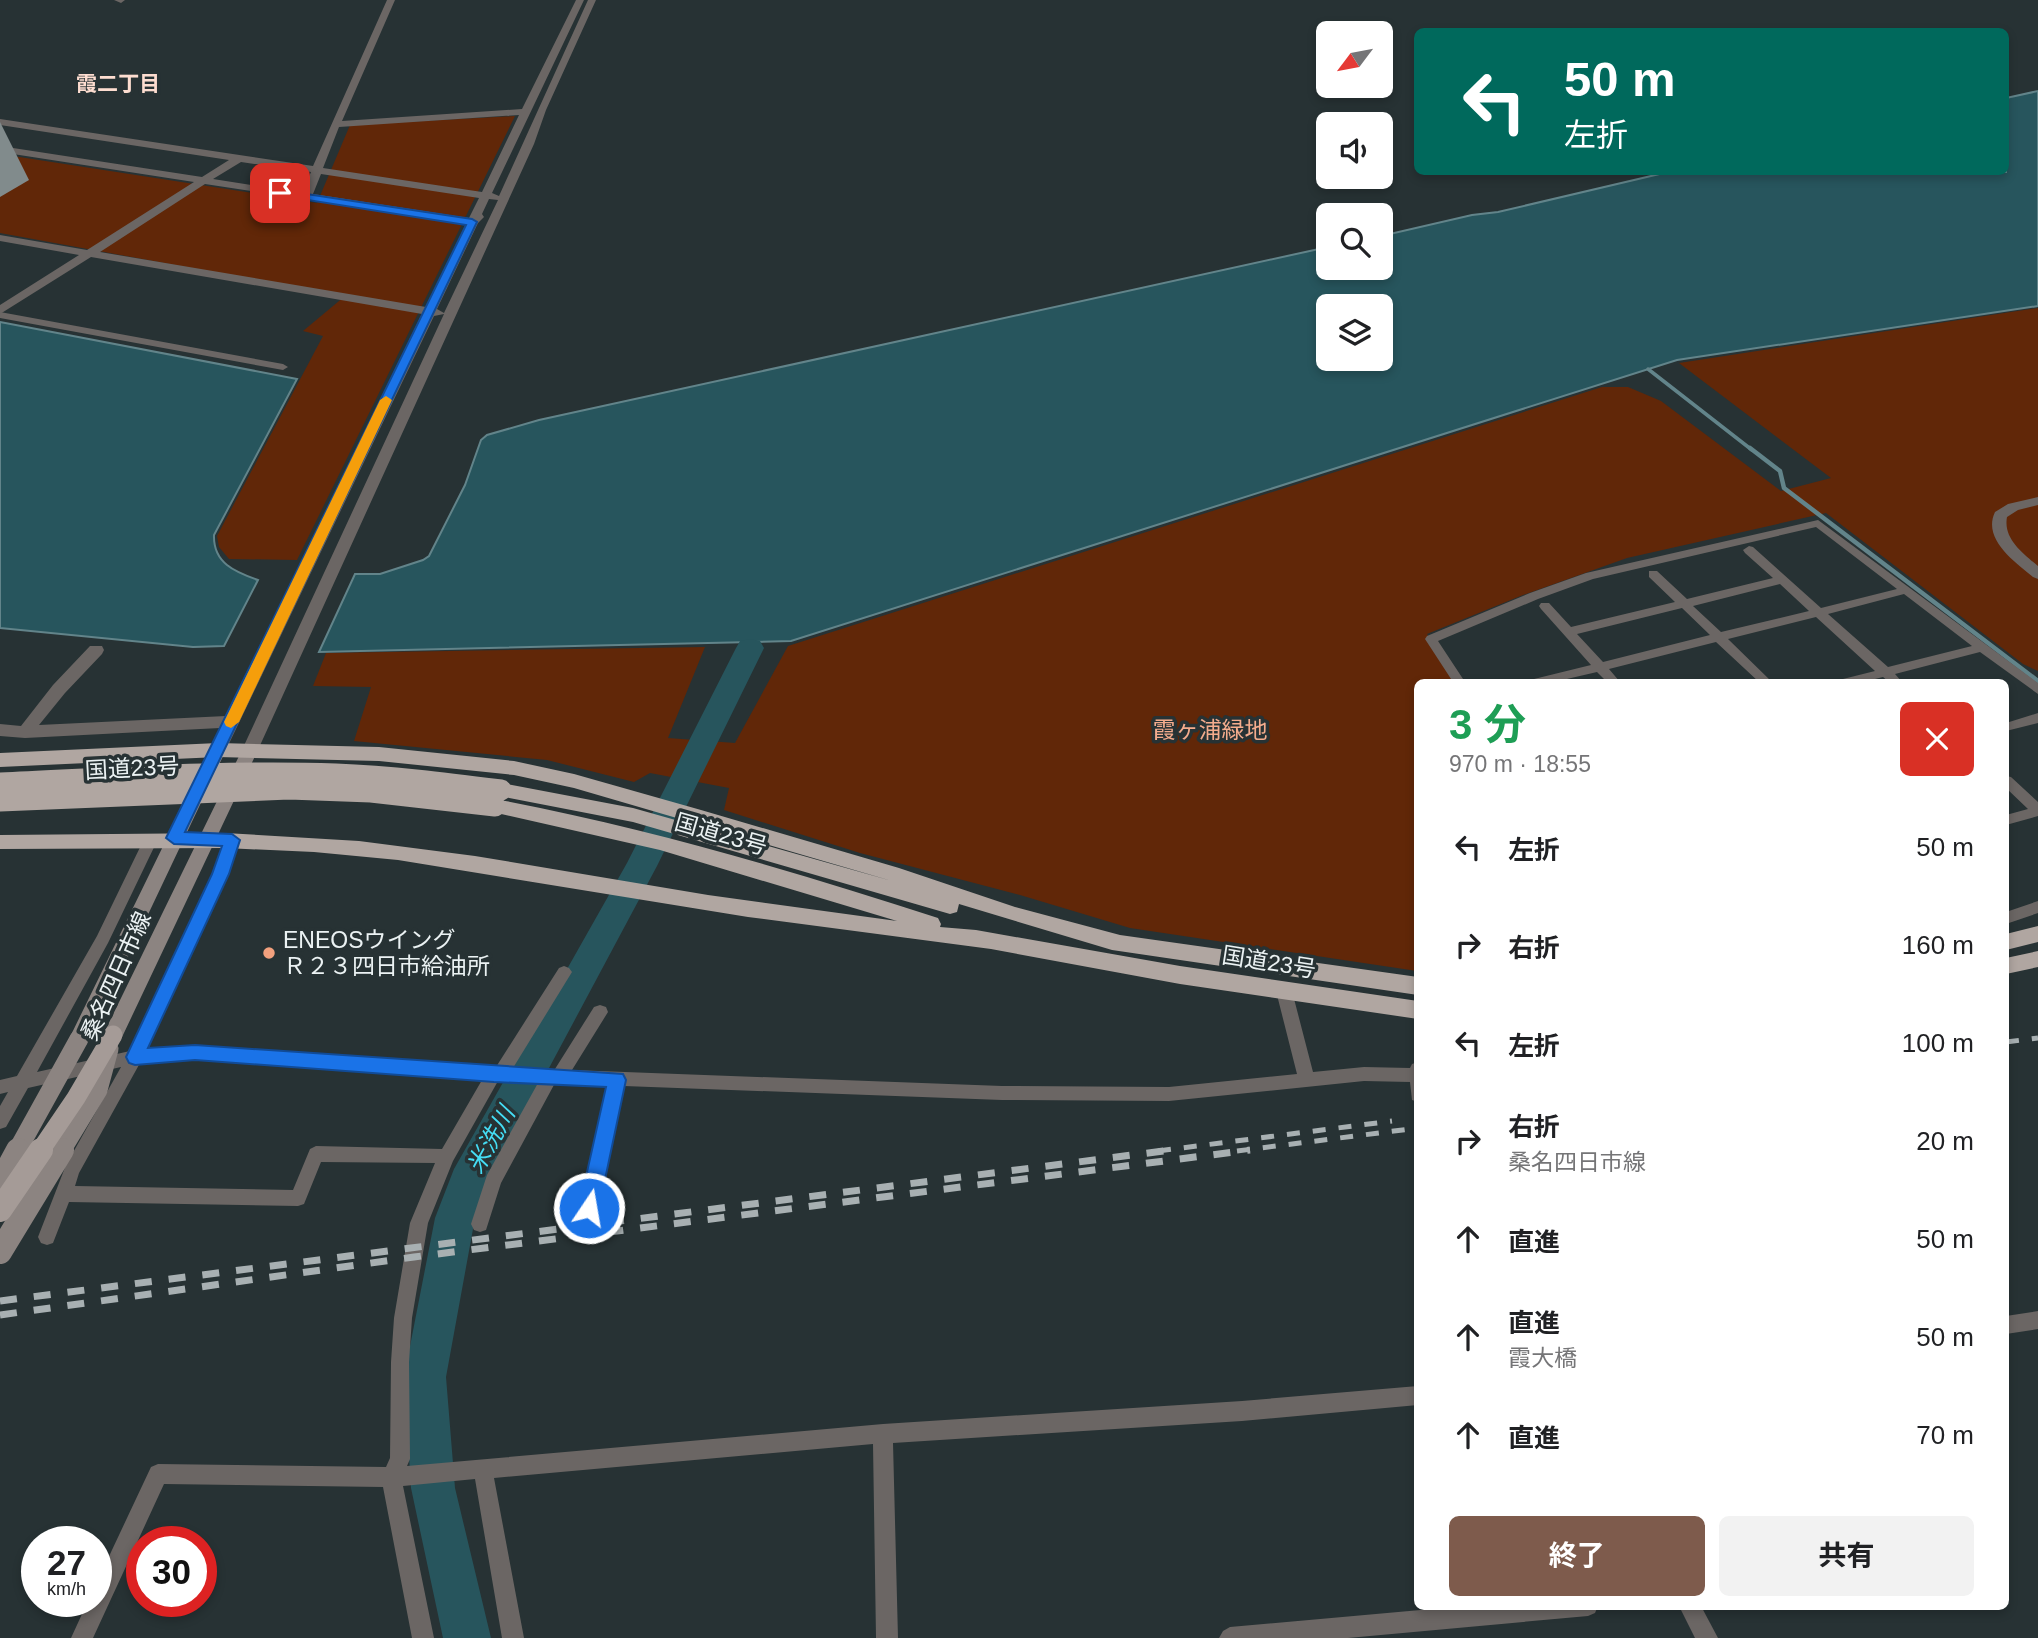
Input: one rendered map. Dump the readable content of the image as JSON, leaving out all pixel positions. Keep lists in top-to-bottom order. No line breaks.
{"streets":{"highway":["国道23号"],"main road":["桑名四日市線"]},"districts":["霞二丁目"],"water":["米洗川"],"parks":["霞ヶ浦緑地"],"places":["ENEOSウイング Ｒ２３四日市給油所"],"north":"bottom left","page":{"turn":["50 m","左折"],"heading":["3 分","970 m · 18:55"],"list":[{"name":"左折","value":"50 m"},{"name":"右折","value":"160 m"},{"name":"左折","value":"100 m"},{"name":"右折","note":"桑名四日市線","value":"20 m"},{"name":"直進","value":"50 m"},{"name":"直進","note":"霞大橋","value":"50 m"},{"name":"直進","value":"70 m"}],"buttons":["終了","共有"],"speed":"27 km/h","limit":"30"}}
